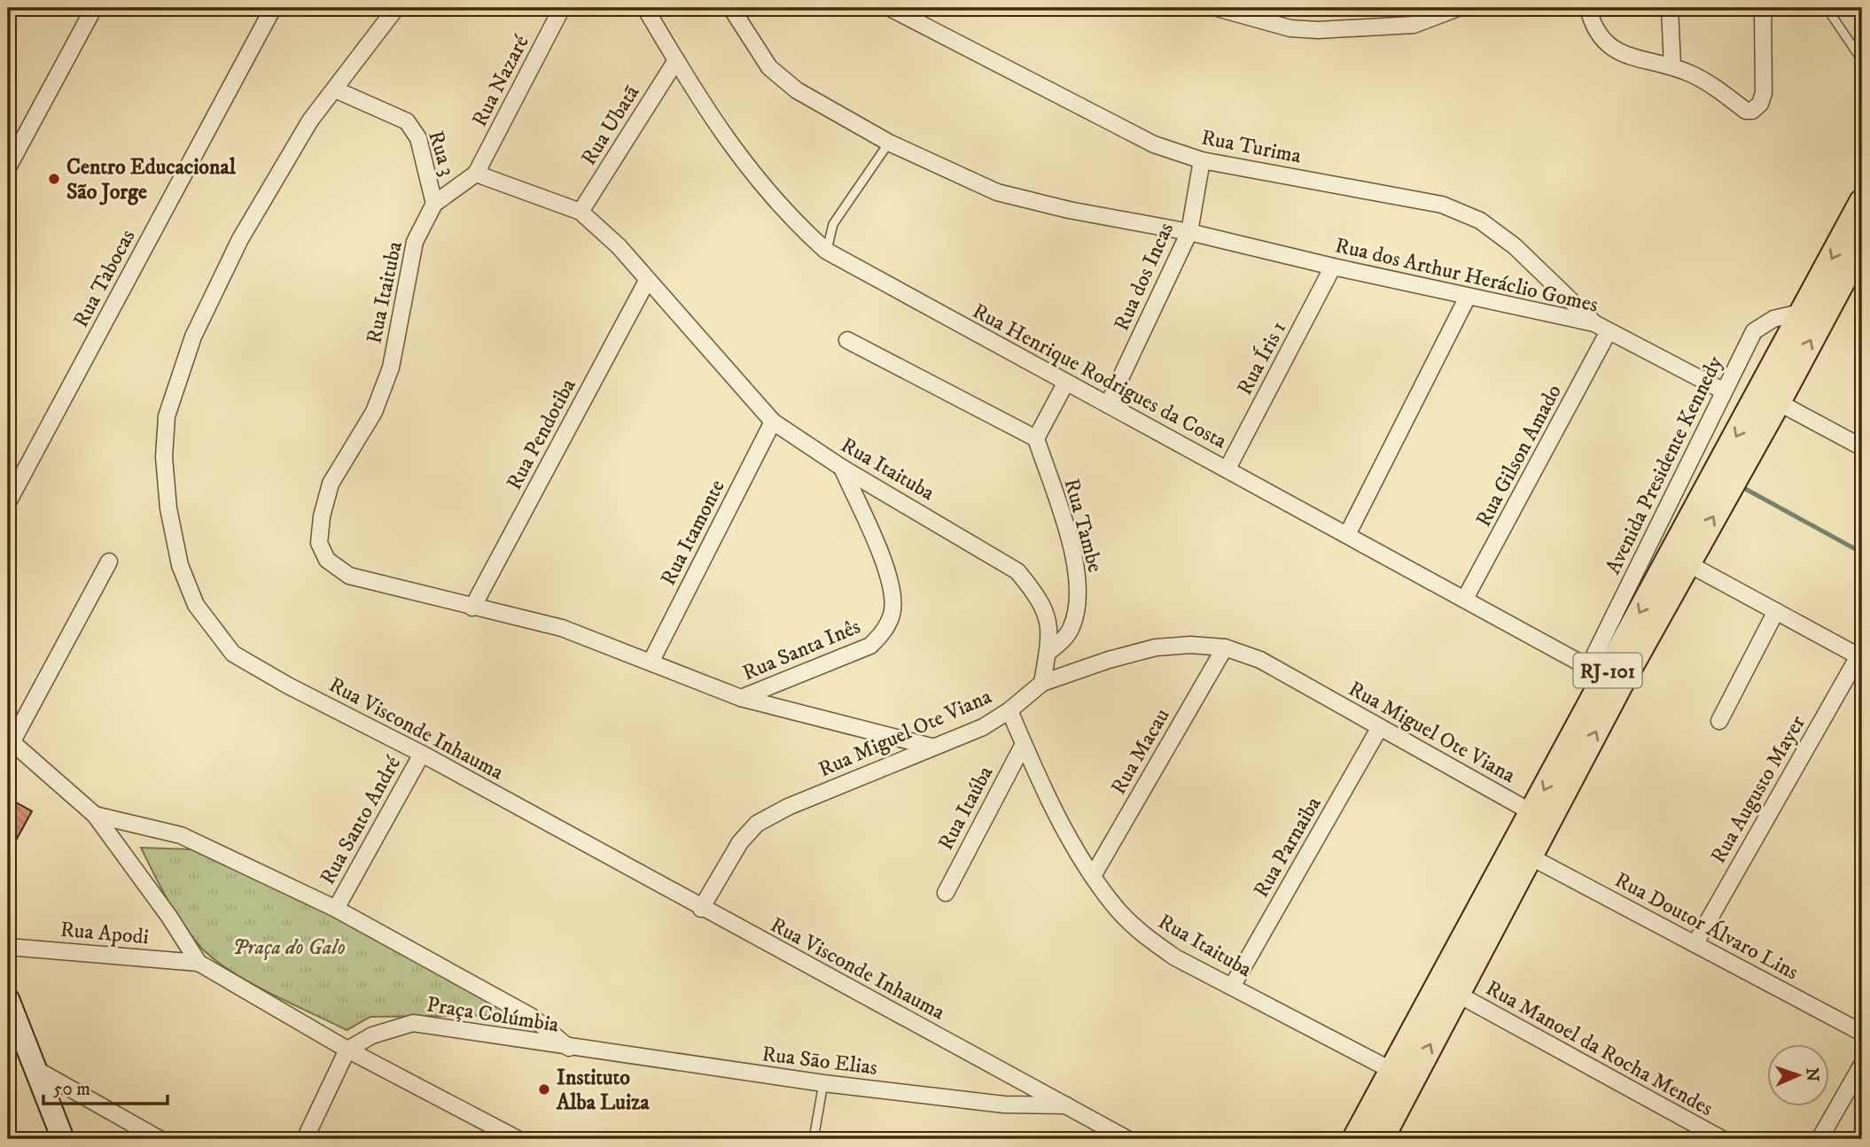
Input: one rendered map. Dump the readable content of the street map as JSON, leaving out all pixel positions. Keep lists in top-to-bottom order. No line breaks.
{"streets":{"main road":["RJ-101"],"street":["Rua Nazaré","Rua Ubatã","Rua Turima","Rua 3","Rua dos Arthur Heráclio Gomes","Rua dos Incas","Rua Tabocas","Rua Itaituba","Rua Íris 1","Rua Henrique Rodrigues da Costa","Rua Pendotiba","Rua Gilson Amado","Avenida Presidente Kennedy","Rua Tambe","Rua Itamonte","Rua Santa Inês","Rua Visconde Inhauma","Rua Miguel Ote Viana","Rua Macau","Rua Augusto Mayer","Rua Itaúba","Rua Santo André","Rua Parnaiba","Rua Doutor Álvaro Lins","Rua Apodi","Praça Colúmbia","Rua Manoel da Rocha Mendes","Rua Sāo Elias"]},"crossings":[["Rua Nazaré","Rua Itaituba"],["Rua Ubatã","Rua Itaituba"],["Rua Ubatã","Rua Henrique Rodrigues da Costa"],["Rua Turima","Rua dos Arthur Heráclio Gomes"],["Rua Turima","Rua dos Incas"],["Rua 3","Rua Itaituba"],["Rua 3","Rua Visconde Inhauma"],["Rua dos Arthur Heráclio Gomes","Rua dos Incas"],["Rua dos Arthur Heráclio Gomes","Rua Íris 1"],["Rua dos Arthur Heráclio Gomes","Rua Gilson Amado"],["Rua dos Arthur Heráclio Gomes","Avenida Presidente Kennedy"],["Rua dos Incas","Rua Henrique Rodrigues da Costa"],["Rua Itaituba","Rua Pendotiba"],["Rua Itaituba","Rua Tambe"],["Rua Itaituba","Rua Itamonte"],["Rua Itaituba","Rua Santa Inês"],["Rua Itaituba","RJ-101"],["Rua Itaituba","Rua Miguel Ote Viana"],["Rua Itaituba","Rua Macau"],["Rua Itaituba","Rua Itaúba"],["Rua Itaituba","Rua Parnaiba"],["Rua Íris 1","Rua Henrique Rodrigues da Costa"],["Rua Henrique Rodrigues da Costa","Rua Gilson Amado"],["Rua Henrique Rodrigues da Costa","Avenida Presidente Kennedy"],["Rua Henrique Rodrigues da Costa","RJ-101"],["Avenida Presidente Kennedy","RJ-101"],["RJ-101","Rua Miguel Ote Viana"],["RJ-101","Rua Doutor Álvaro Lins"],["RJ-101","Rua Manoel da Rocha Mendes"],["Rua Visconde Inhauma","Rua Miguel Ote Viana"],["Rua Visconde Inhauma","Rua Santo André"],["Rua Visconde Inhauma","Rua Sāo Elias"],["Rua Miguel Ote Viana","Rua Macau"],["Rua Miguel Ote Viana","Rua Parnaiba"],["Rua Augusto Mayer","Rua Doutor Álvaro Lins"],["Rua Santo André","Praça Colúmbia"],["Praça Colúmbia","Rua Sāo Elias"]],"parks":["Praça do Galo"],"places":["Centro Educacional São Jorge","Instituto Alba Luiza"],"scale_bar":"50 m","north":"right"}
